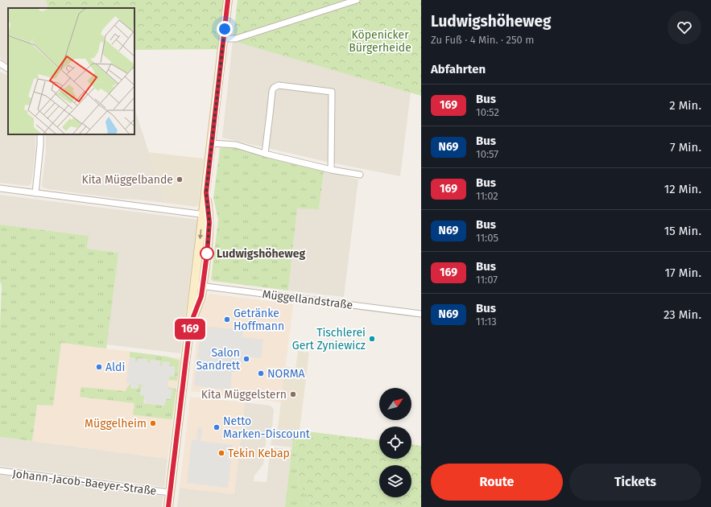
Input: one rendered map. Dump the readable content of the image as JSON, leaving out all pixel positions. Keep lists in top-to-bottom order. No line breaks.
{"streets":{"street":["Müggellandstraße","Johann-Jacob-Baeyer-Straße"]},"parks":["Köpenicker Bürgerheide"],"places":["Kita Müggelbande","Ludwigshöheweg","Getränke Hoffmann","Tischlerei Gert Zyniewicz","Salon Sandrett","Aldi","NORMA","Kita Müggelstern","Müggelheim","Netto Marken-Discount","Tekin Kebap"],"lines":["bus line 169"],"north":"top right","page":{"on_map":"169","heading":[["Ludwigshöheweg","Zu Fuß · 4 Min. · 250 m"],"Abfahrten"],"list":[{"mark":"169","name":"Bus","note":"10:52","value":"2 Min."},{"mark":"N69","name":"Bus","note":"10:57","value":"7 Min."},{"mark":"169","name":"Bus","note":"11:02","value":"12 Min."},{"mark":"N69","name":"Bus","note":"11:05","value":"15 Min."},{"mark":"169","name":"Bus","note":"11:07","value":"17 Min."},{"mark":"N69","name":"Bus","note":"11:13","value":"23 Min."}],"buttons":["Route","Tickets"]}}
